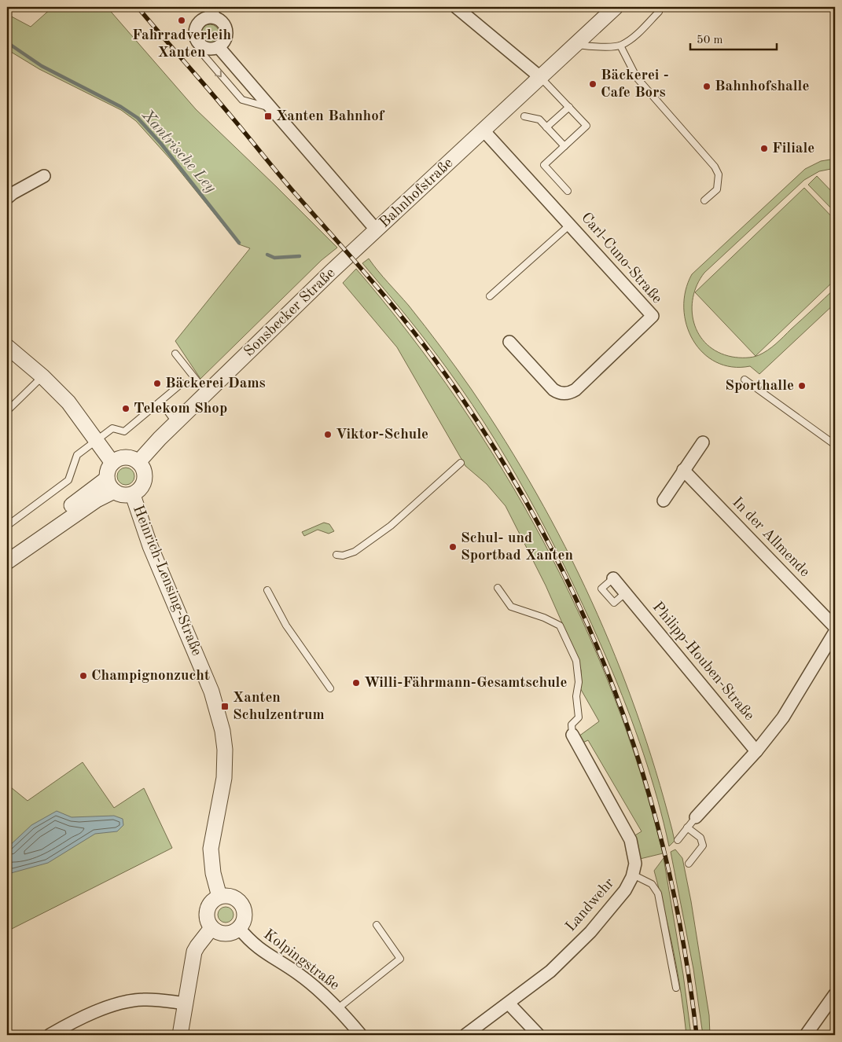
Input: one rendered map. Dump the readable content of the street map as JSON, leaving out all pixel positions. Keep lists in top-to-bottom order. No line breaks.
{"streets":{"street":["Bahnhofstraße","Carl-Cuno-Straße","Sonsbecker Straße","In der Allmende","Heinrich-Lensing-Straße","Philipp-Houben-Straße","Landwehr","Kolpingstraße"]},"crossings":[["Bahnhofstraße","Carl-Cuno-Straße"],["Bahnhofstraße","Sonsbecker Straße"],["Sonsbecker Straße","Heinrich-Lensing-Straße"],["Heinrich-Lensing-Straße","Kolpingstraße"]],"water":["Xantrische Ley"],"places":{"other":["Fahrradverleih Xanten","Bäckerei - Cafe Bors","Bahnhofshalle","Filiale","Bäckerei Dams","Sporthalle","Telekom Shop","Viktor-Schule","Schul- und Sportbad Xanten","Champignonzucht","Willi-Fährmann-Gesamtschule"],"transit":["Xanten Bahnhof","Xanten Schulzentrum"]},"scale_bar":"50 m"}
